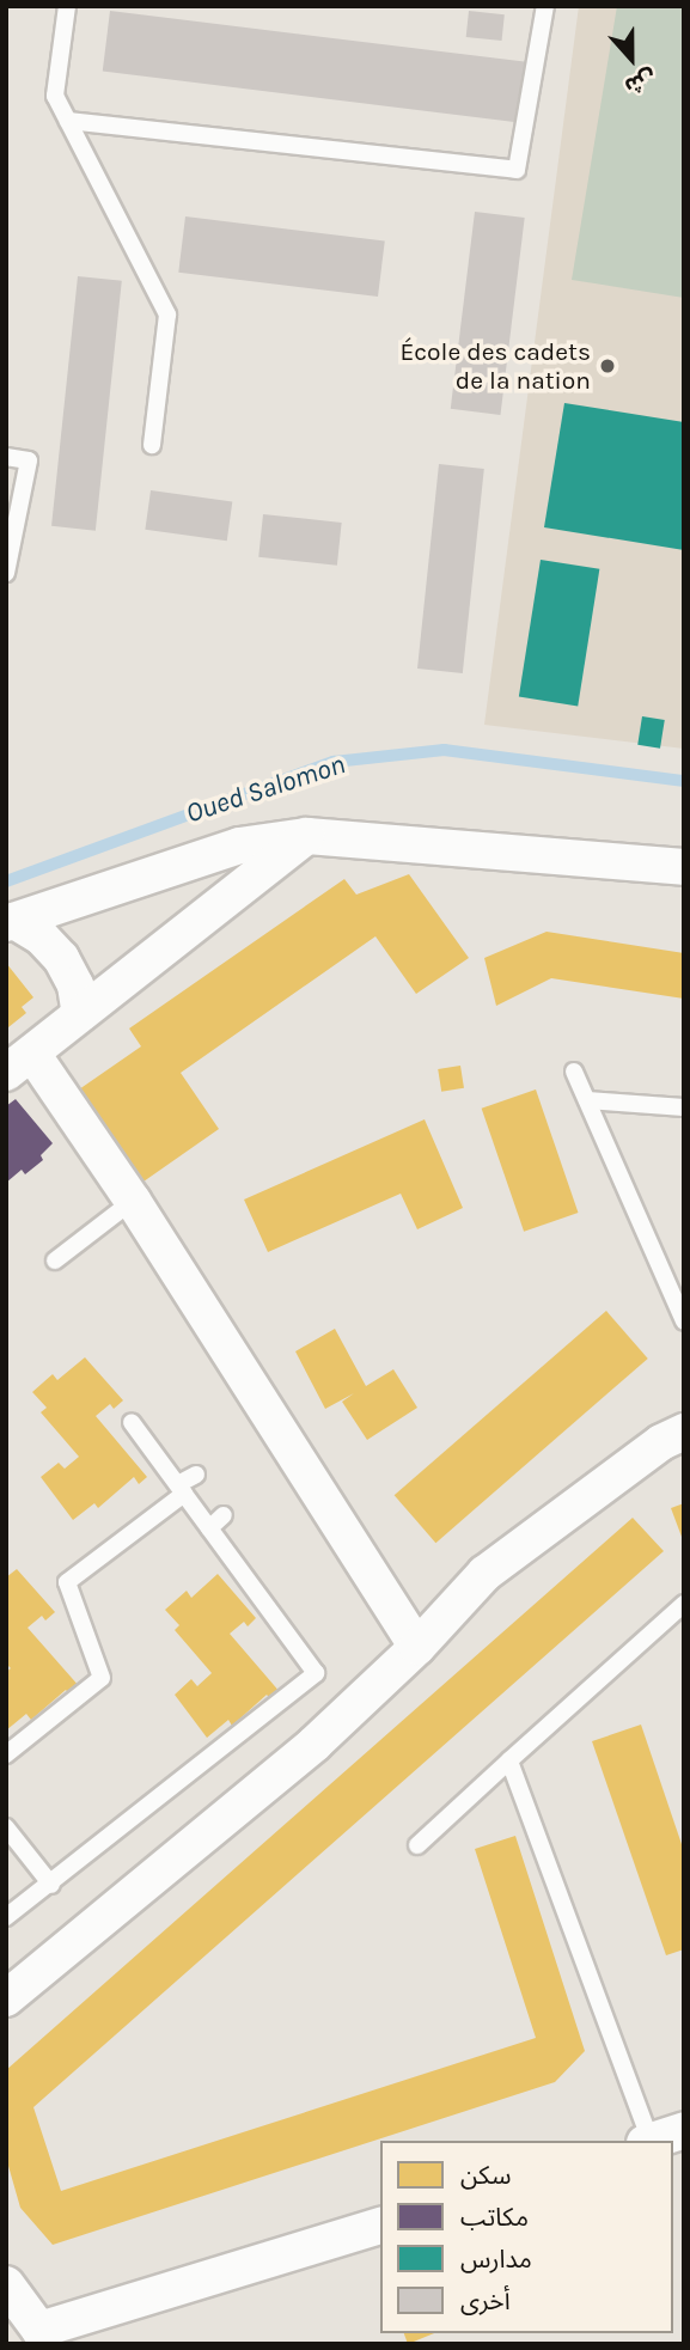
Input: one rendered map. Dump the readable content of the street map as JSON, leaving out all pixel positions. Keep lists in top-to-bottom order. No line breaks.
{"water":["Oued Salomon"],"places":["École des cadets de la nation"],"legend":["سكن","مكاتب","مدارس","أخرى"],"north":"bottom"}
